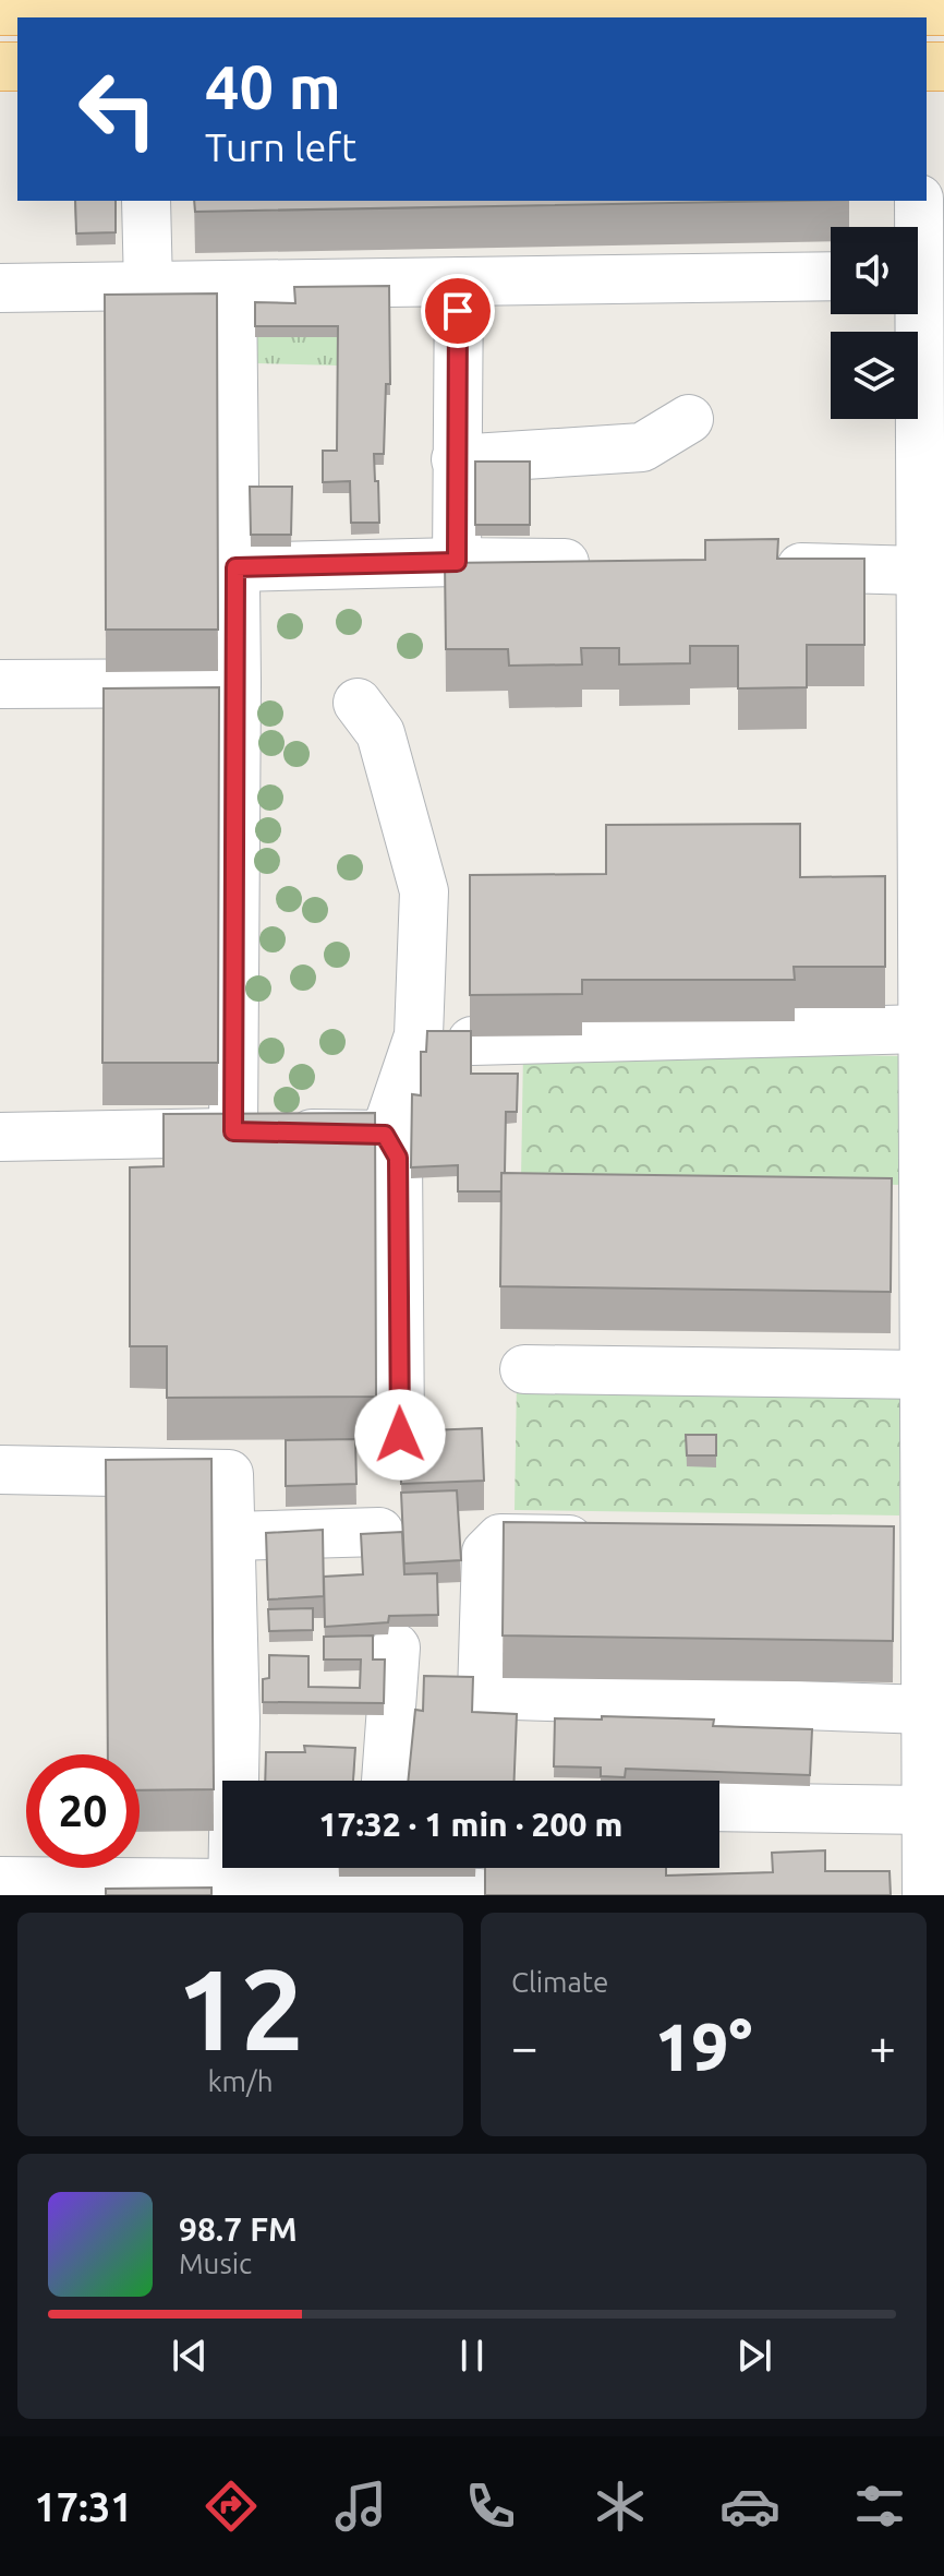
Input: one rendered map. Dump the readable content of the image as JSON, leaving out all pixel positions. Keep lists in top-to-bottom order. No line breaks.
{"page":{"turn":["40 m","Turn left"],"limit":"20","trip":"17:32 · 1 min · 200 m","tile":[["12","km/h"],"Climate"],"heat":["−","19°","+"],"song":["98.7 FM","Music"],"tabs":"17:31"}}
